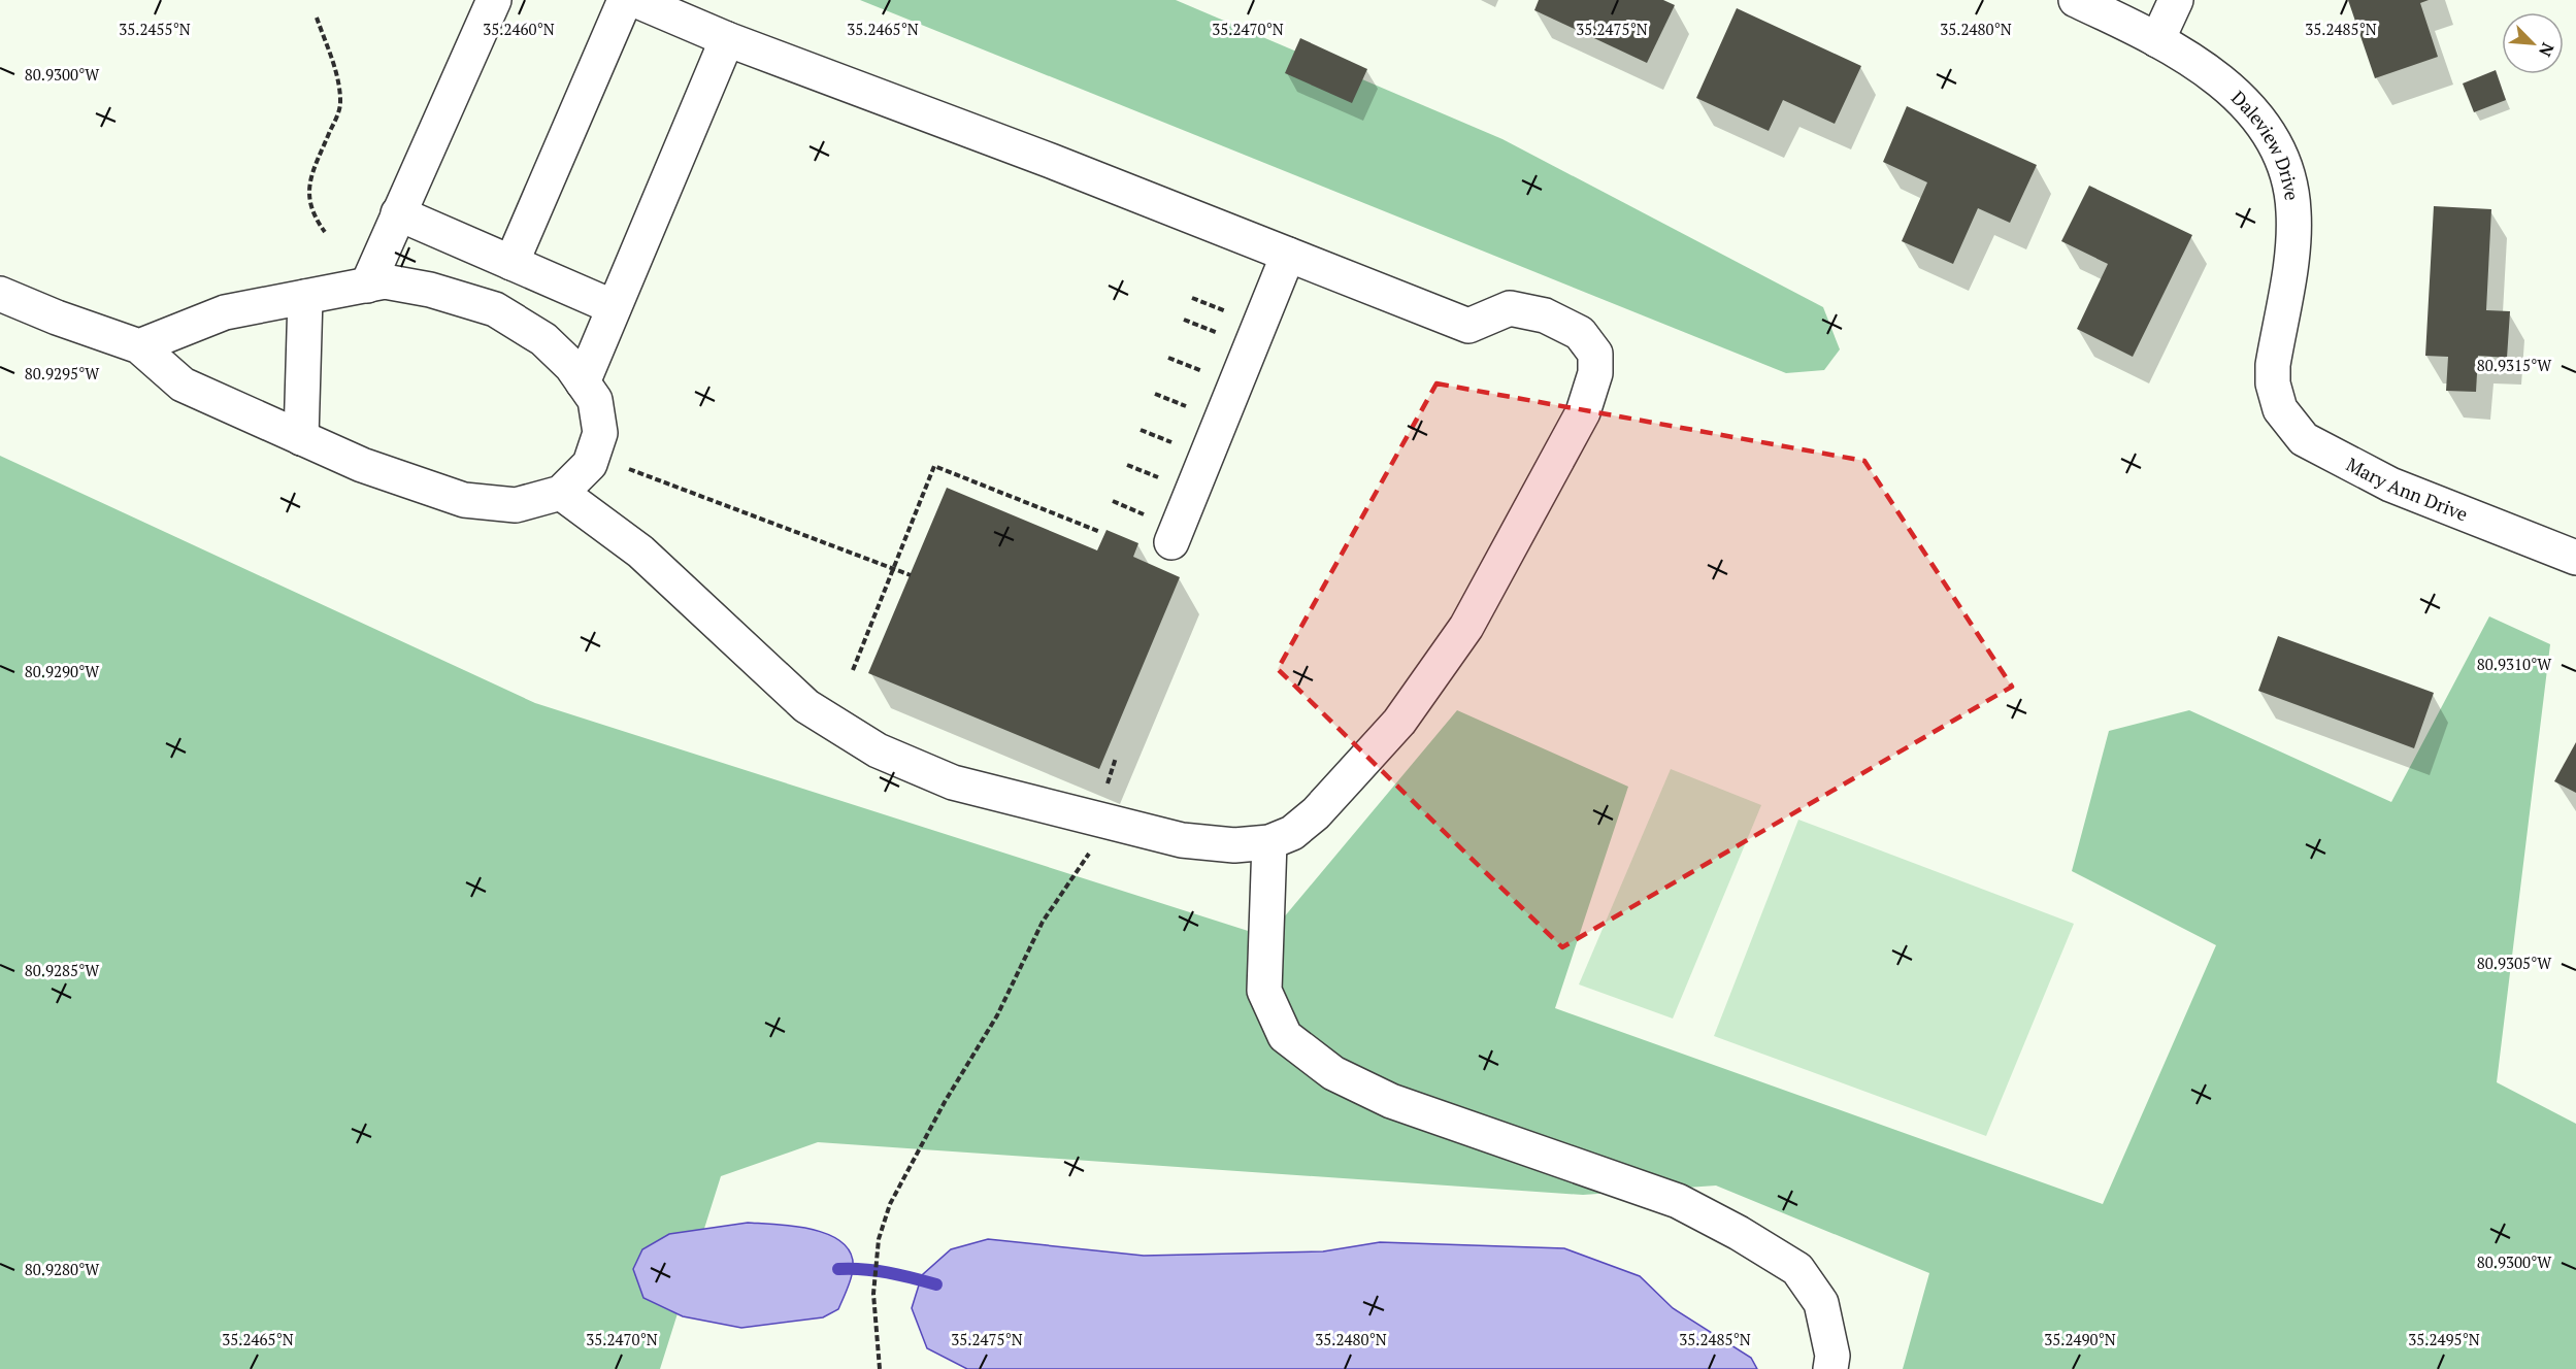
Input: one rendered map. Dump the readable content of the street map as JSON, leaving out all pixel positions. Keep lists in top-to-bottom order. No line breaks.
{"streets":{"street":["Daleview Drive","Mary Ann Drive"]},"crossings":[["Daleview Drive","Mary Ann Drive"]],"north":"bottom right","coordinates":["35.2455°N","35.2460°N","35.2470°N","35.2475°N","35.2480°N","35.2485°N","35.2465°N","80.9300°W","80.9315°W","80.9295°W","80.9310°W","80.9290°W","80.9305°W","80.9285°W","80.9280°W","35.2490°N","35.2495°N"]}
